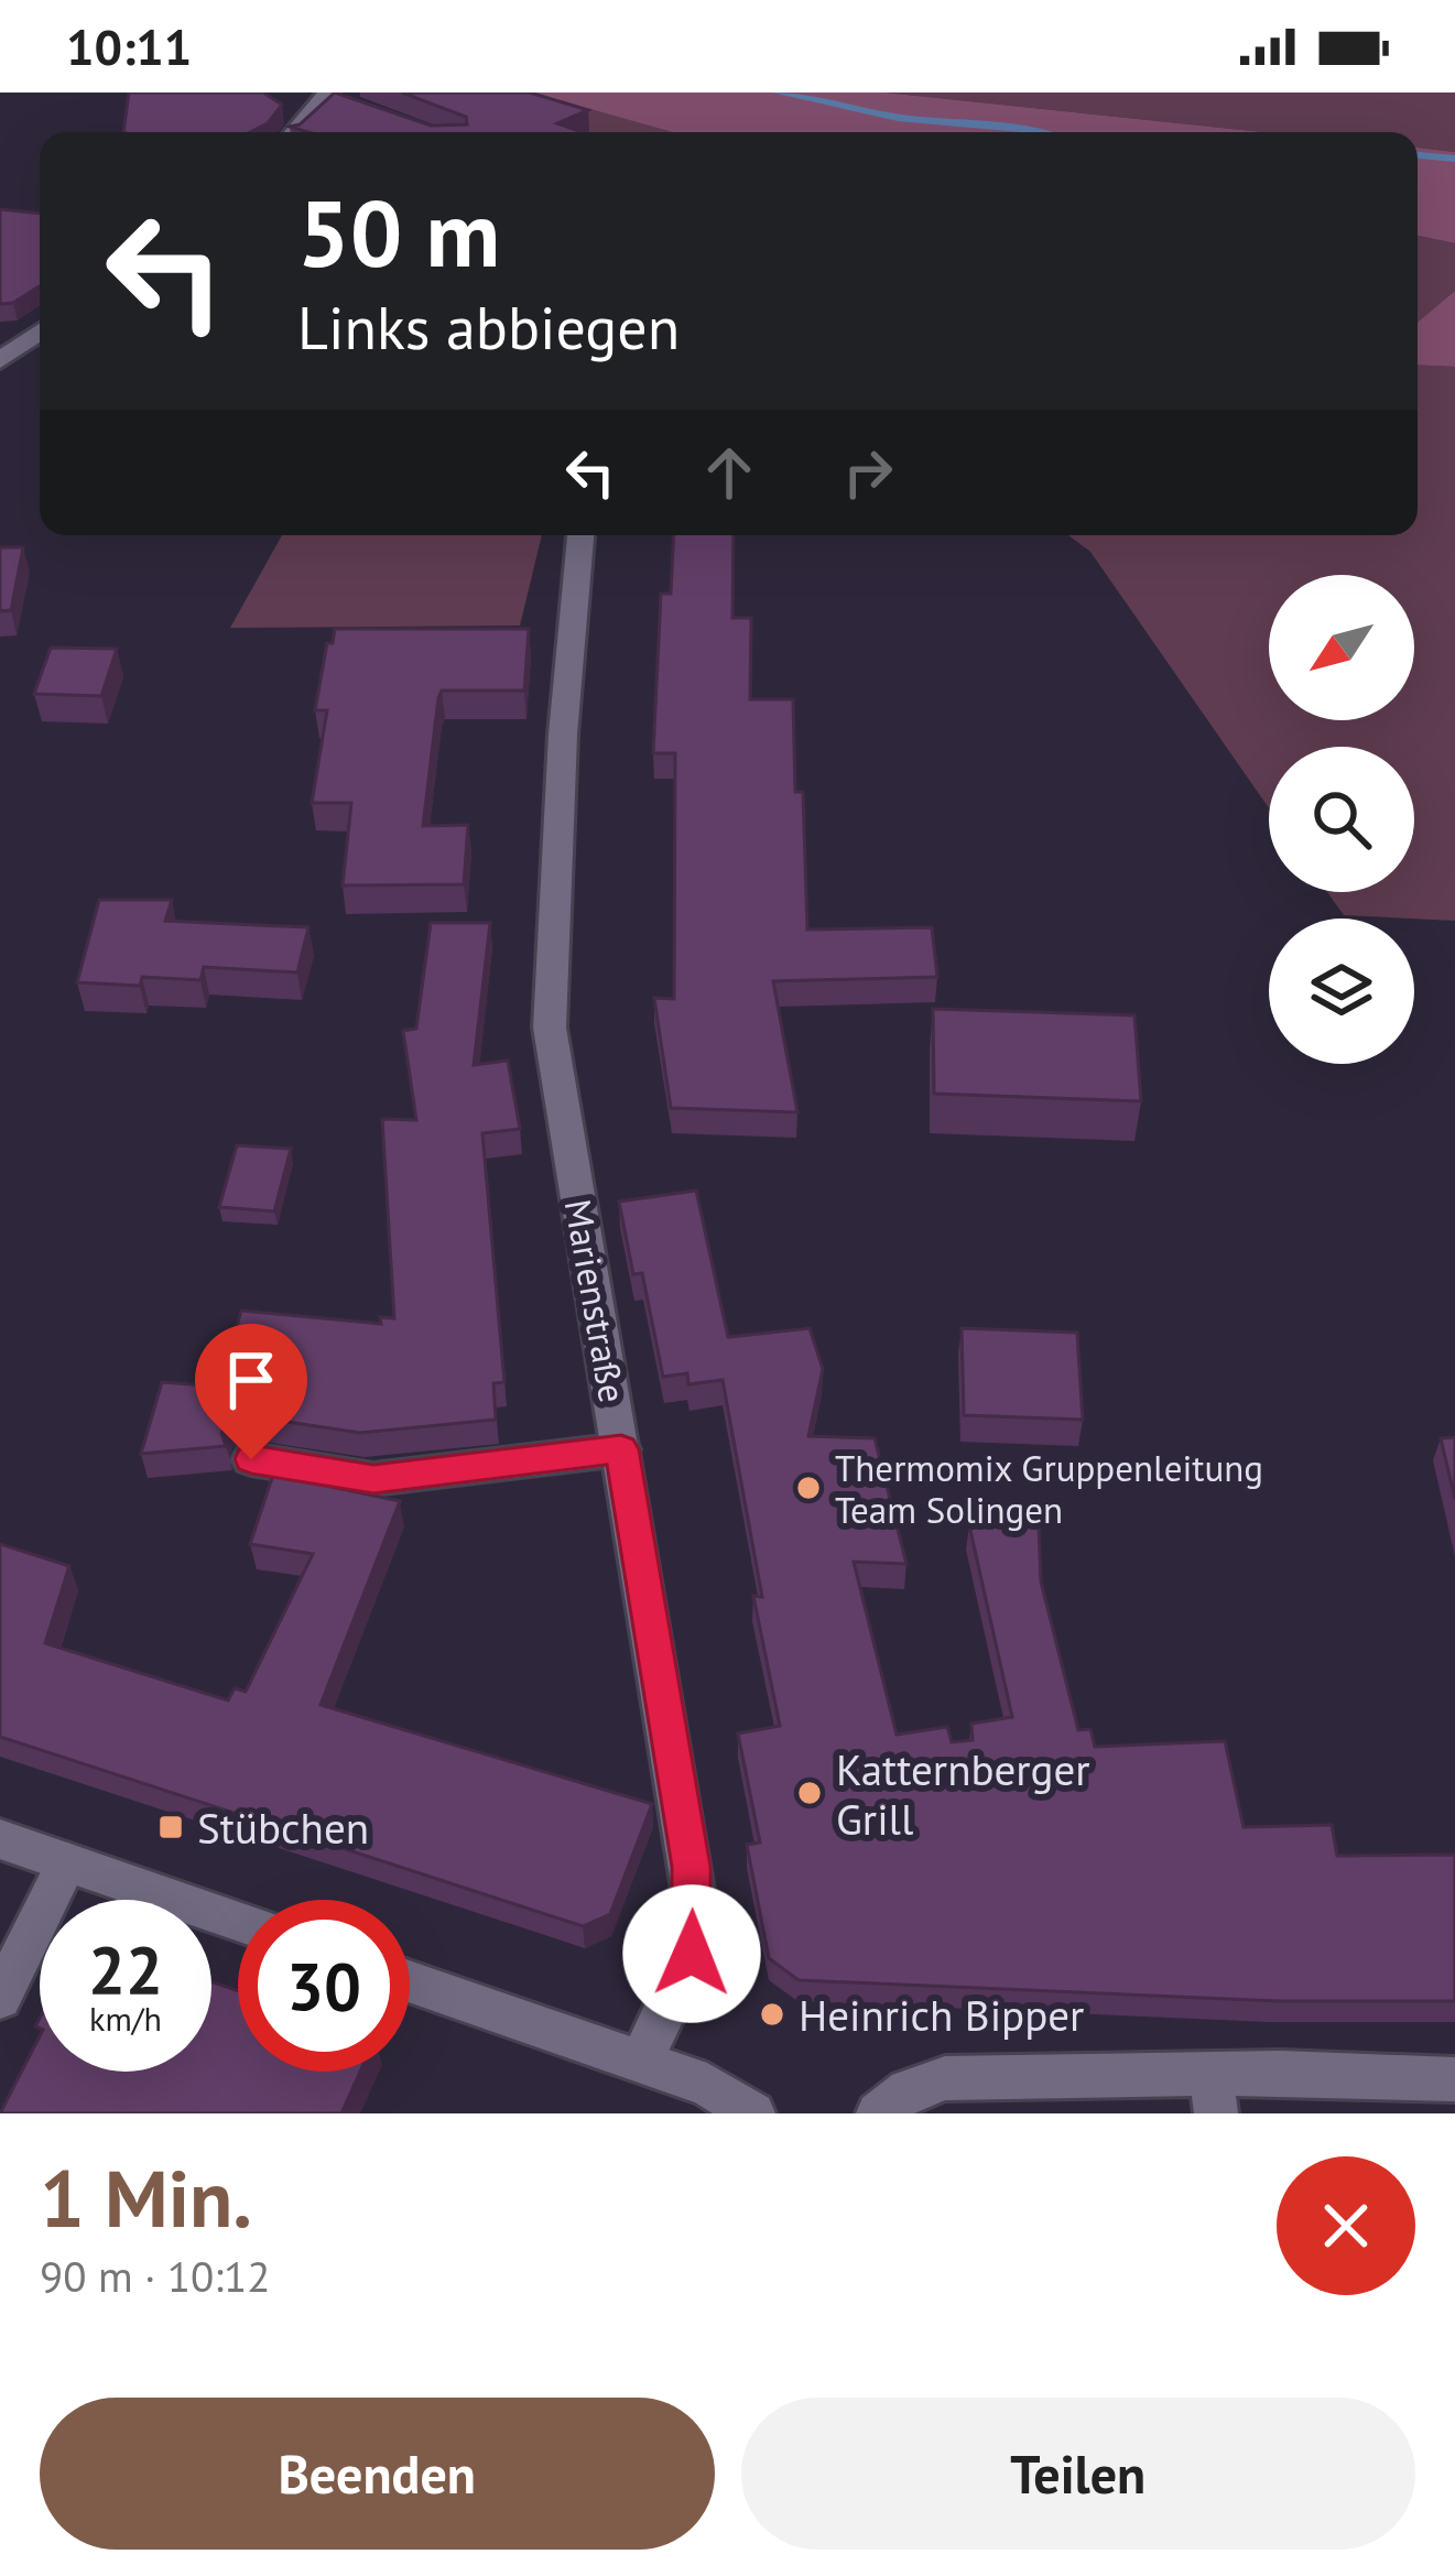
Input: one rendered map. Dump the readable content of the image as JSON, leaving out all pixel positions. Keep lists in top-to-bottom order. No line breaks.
{"streets":{"street":["Marienstraße"]},"places":{"other":["Thermomix Gruppenleitung Team Solingen","Katternberger Grill","Heinrich Bipper"],"transit":["Stübchen"]},"north":"bottom left","page":{"status":"10:11","turn":["50 m","Links abbiegen"],"speed":"22 km/h","limit":"30","heading":["1 Min.","90 m · 10:12"],"buttons":["Beenden","Teilen"]}}
